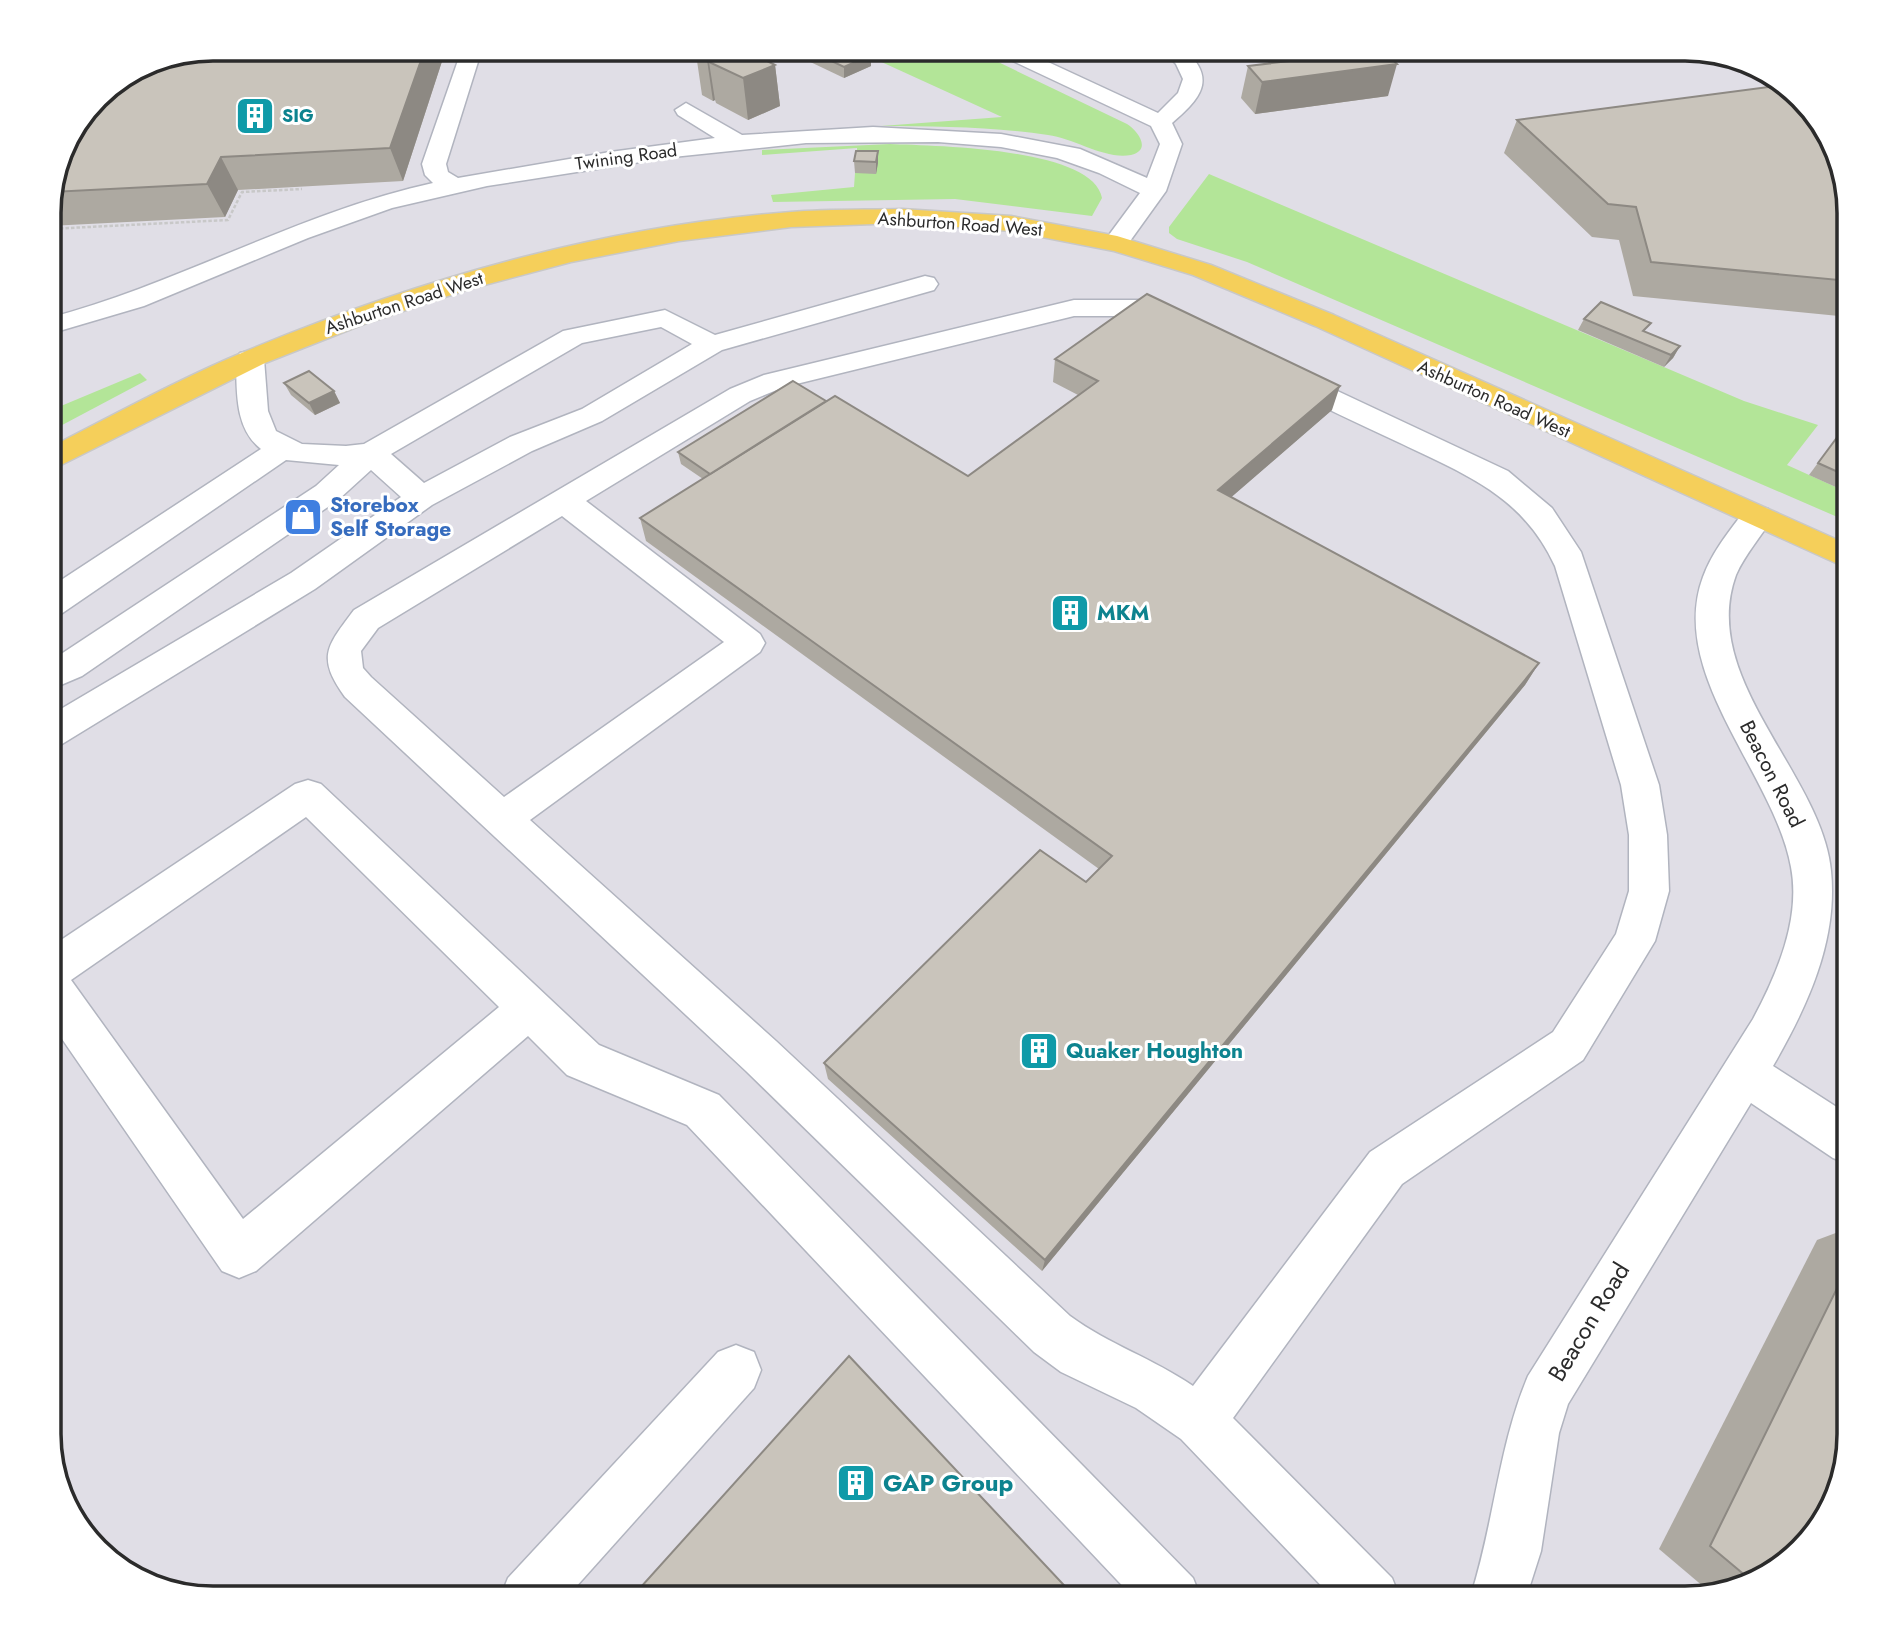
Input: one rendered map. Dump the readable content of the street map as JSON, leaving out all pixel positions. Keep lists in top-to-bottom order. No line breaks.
{"streets":{"main road":["Ashburton Road West"],"street":["Twining Road","Beacon Road"]},"crossings":[["Ashburton Road West","Beacon Road"]],"places":{"building":["SIG","MKM","Quaker Houghton","GAP Group"],"shop":["Storebox Self Storage"]}}
